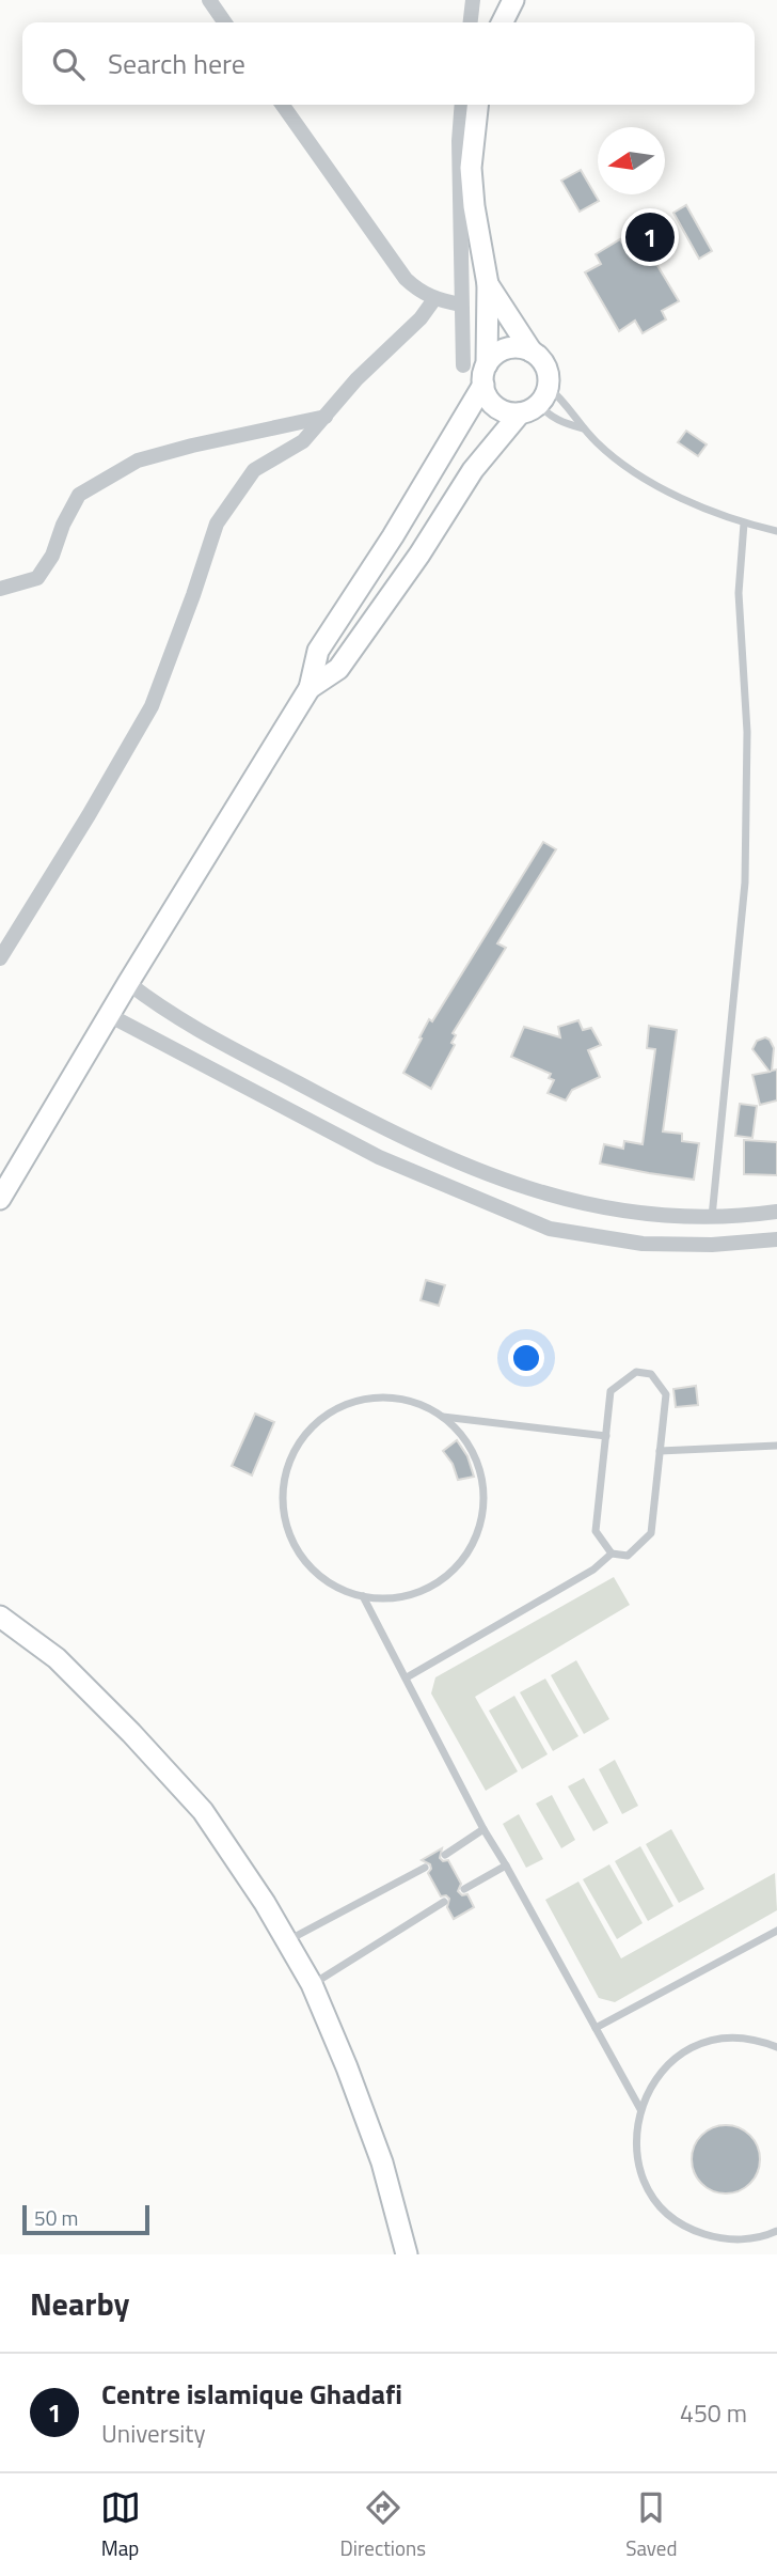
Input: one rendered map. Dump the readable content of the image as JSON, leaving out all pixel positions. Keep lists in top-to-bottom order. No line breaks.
{"scale_bar":"50 m","north":"left","page":{"search":"Search here","pins":"1","scale":"50 m","heading":"Nearby","list":[{"mark":"1","name":"Centre islamique Ghadafi","note":"University","value":"450 m"}],"nav":["Map","Directions","Saved"]}}
